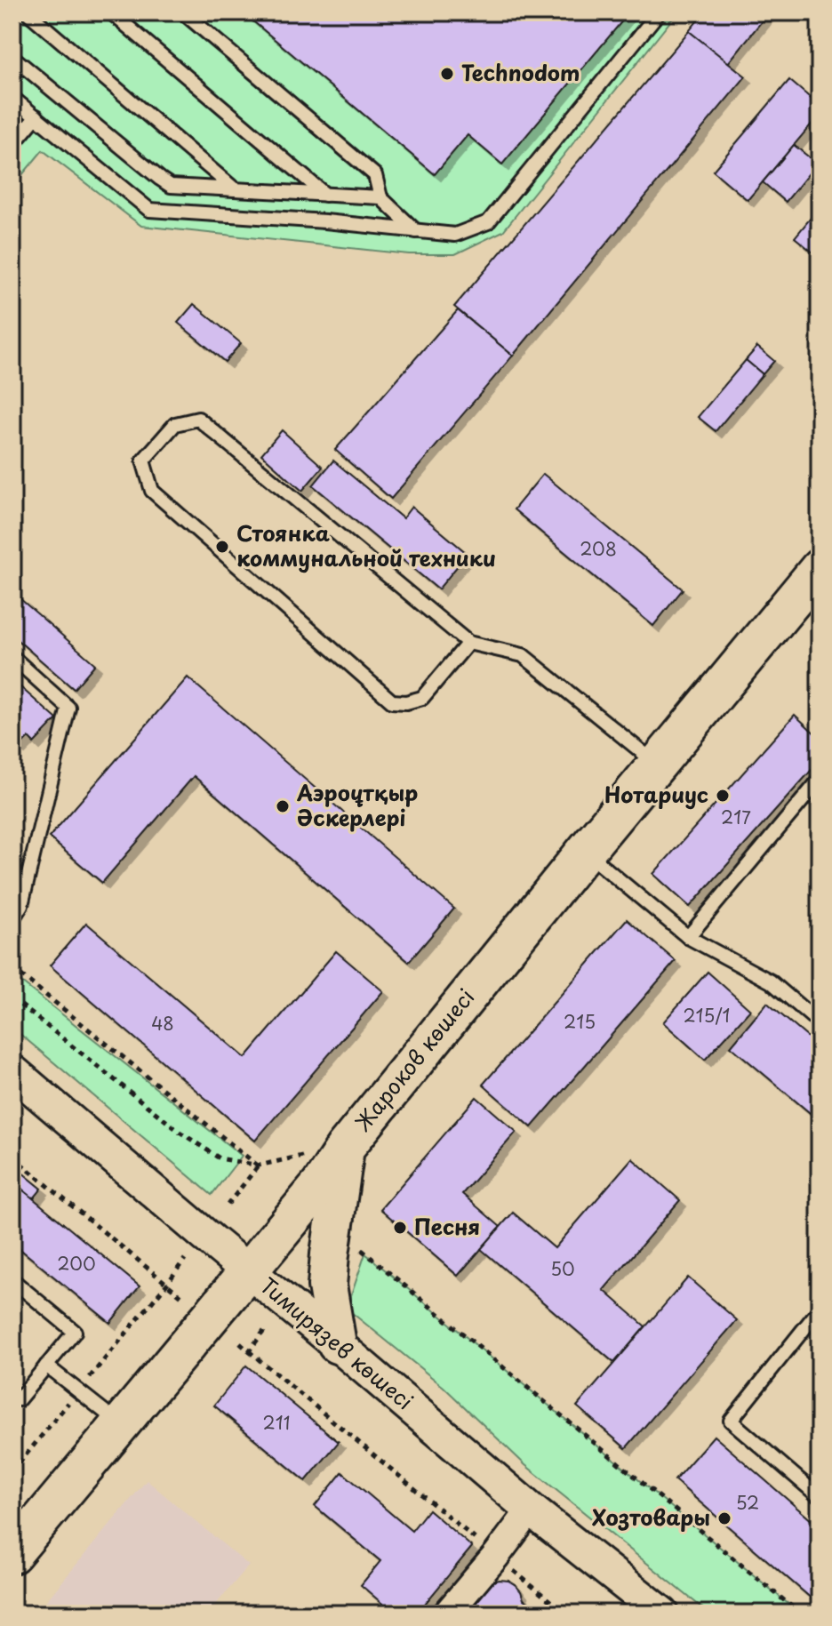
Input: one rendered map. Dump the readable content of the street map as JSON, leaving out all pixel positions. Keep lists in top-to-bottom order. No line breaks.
{"streets":{"main road":["Жароков көшесі"],"street":["Тимирязев көшесі"]},"crossings":[["Жароков көшесі","Тимирязев көшесі"]],"places":["Technodom","Стоянка коммунальной техники","Нотариуc","Аэроұтқыр Әскерлері","Песня","Хозтовары"],"house_numbers":["208","217","215/1","215","48","200","50","211","52"]}
